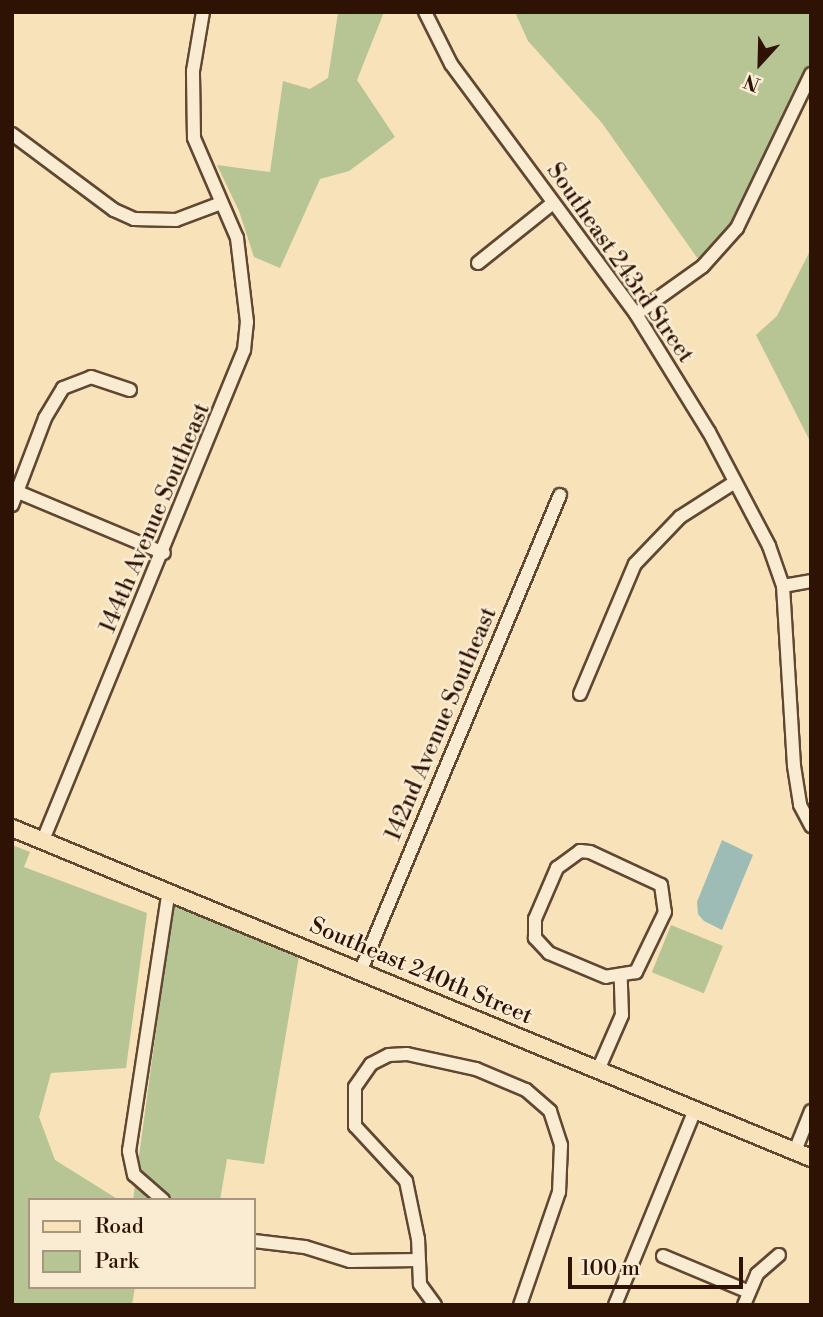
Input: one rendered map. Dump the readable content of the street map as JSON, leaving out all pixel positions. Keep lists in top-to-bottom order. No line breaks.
{"streets":{"main road":["Southeast 240th Street"],"street":["Southeast 243rd Street","144th Avenue Southeast","142nd Avenue Southeast"]},"crossings":[["144th Avenue Southeast","Southeast 240th Street"],["142nd Avenue Southeast","Southeast 240th Street"]],"legend":["Road","Park"],"scale_bar":"100 m","north":"bottom"}
